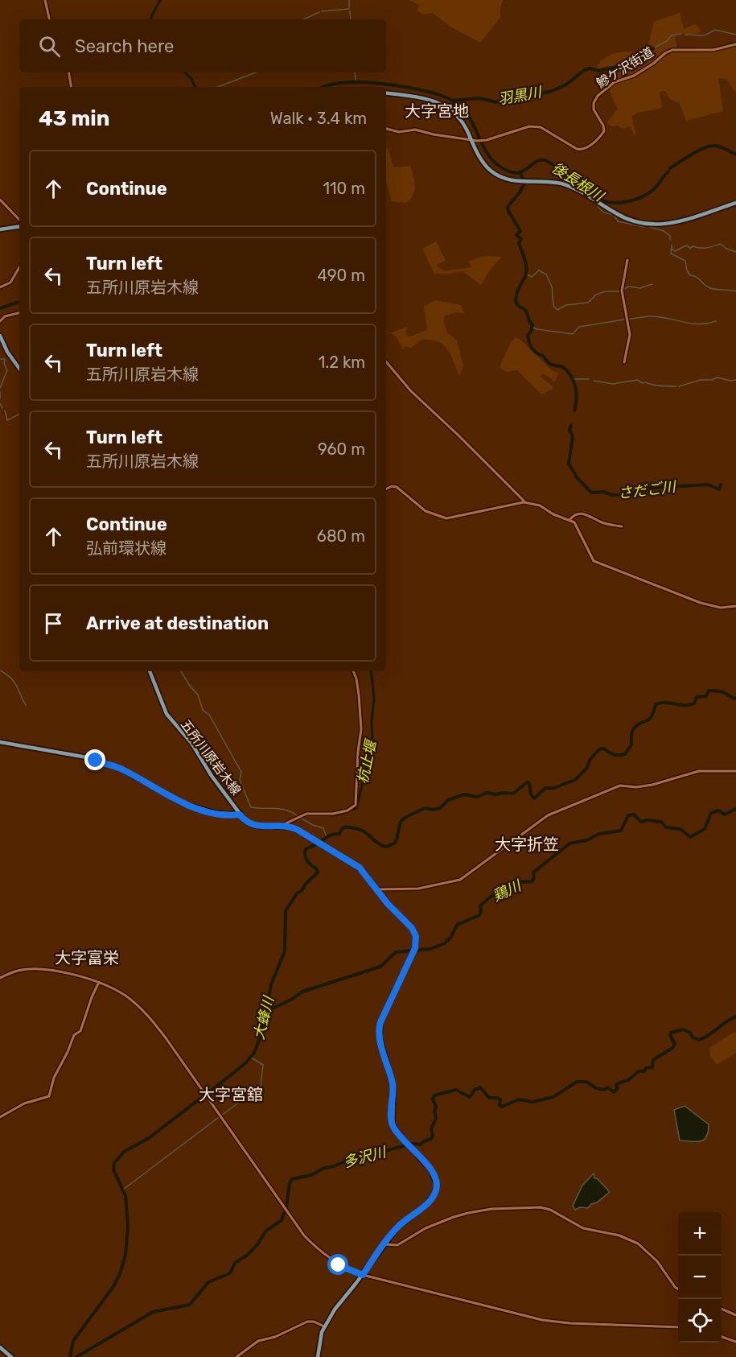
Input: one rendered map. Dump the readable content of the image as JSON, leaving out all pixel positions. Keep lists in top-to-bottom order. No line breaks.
{"streets":{"main road":["五所川原岩木線"],"street":["鰺ケ沢街道"]},"districts":["大字宮地","大字折笠","大字富栄","大字宮舘"],"water":["羽黒川","後長根川","さだご川","杭止堰","鶏川","大蜂川","多沢川"],"page":{"search":"Search here","heading":["43 min","Walk · 3.4 km"],"list":[["Continue","110 m"],["Turn left","五所川原岩木線","490 m"],["Turn left","五所川原岩木線","1.2 km"],["Turn left","五所川原岩木線","960 m"],["Continue","弘前環状線","680 m"],"Arrive at destination"],"map_buttons":["+","−"]}}
